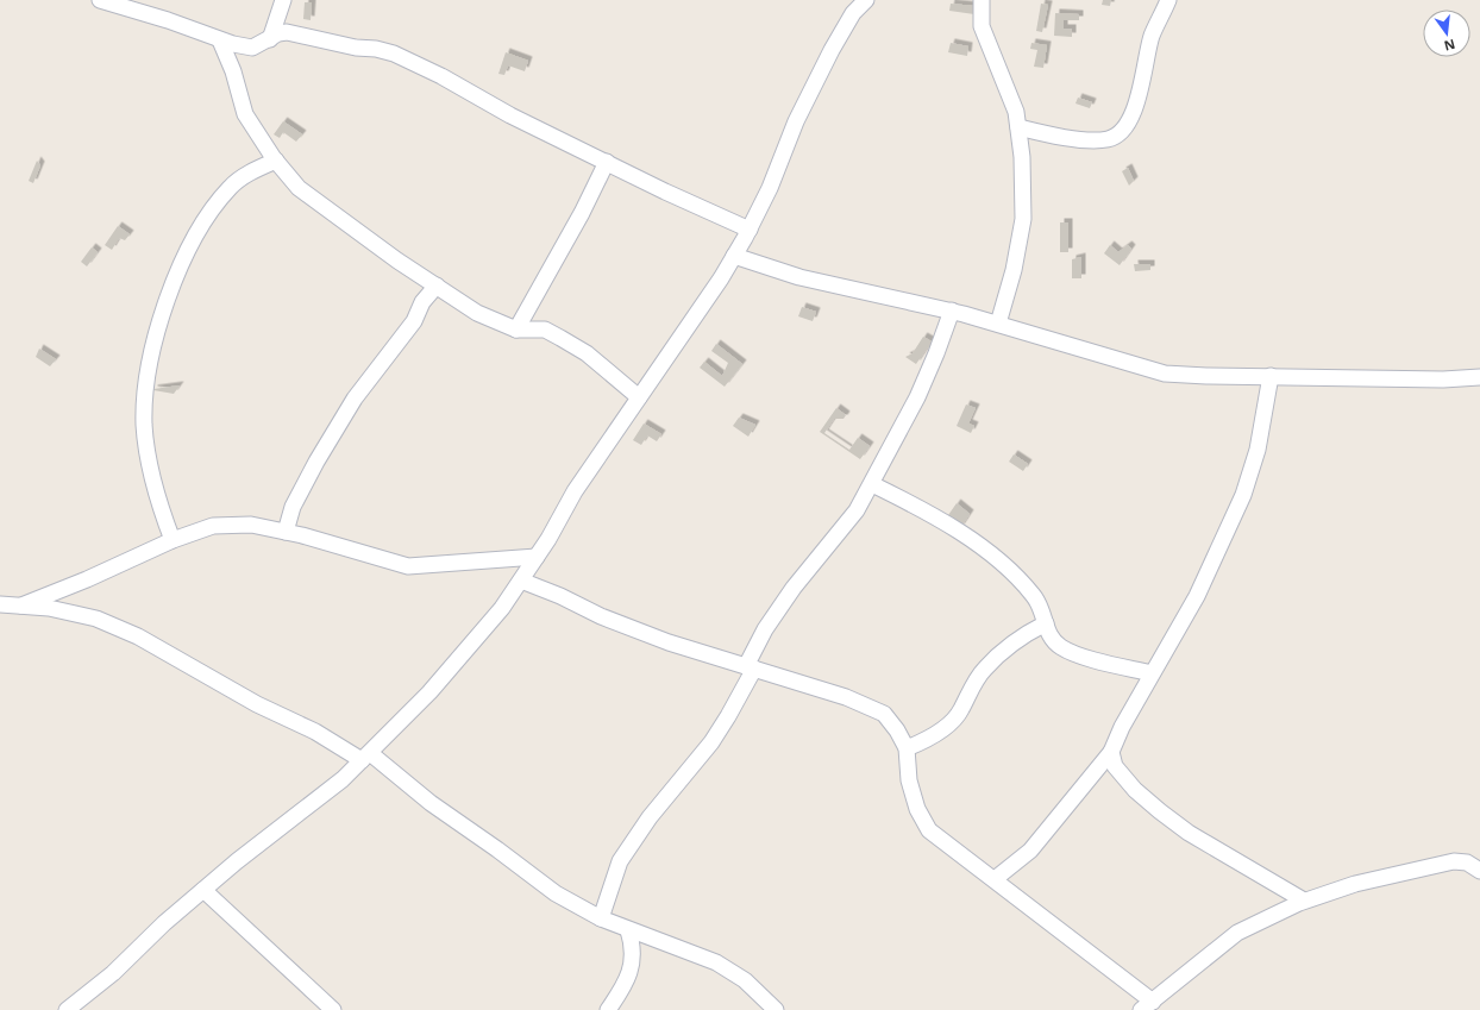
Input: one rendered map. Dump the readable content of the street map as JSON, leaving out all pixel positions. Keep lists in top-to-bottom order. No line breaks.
{"north":"bottom"}
